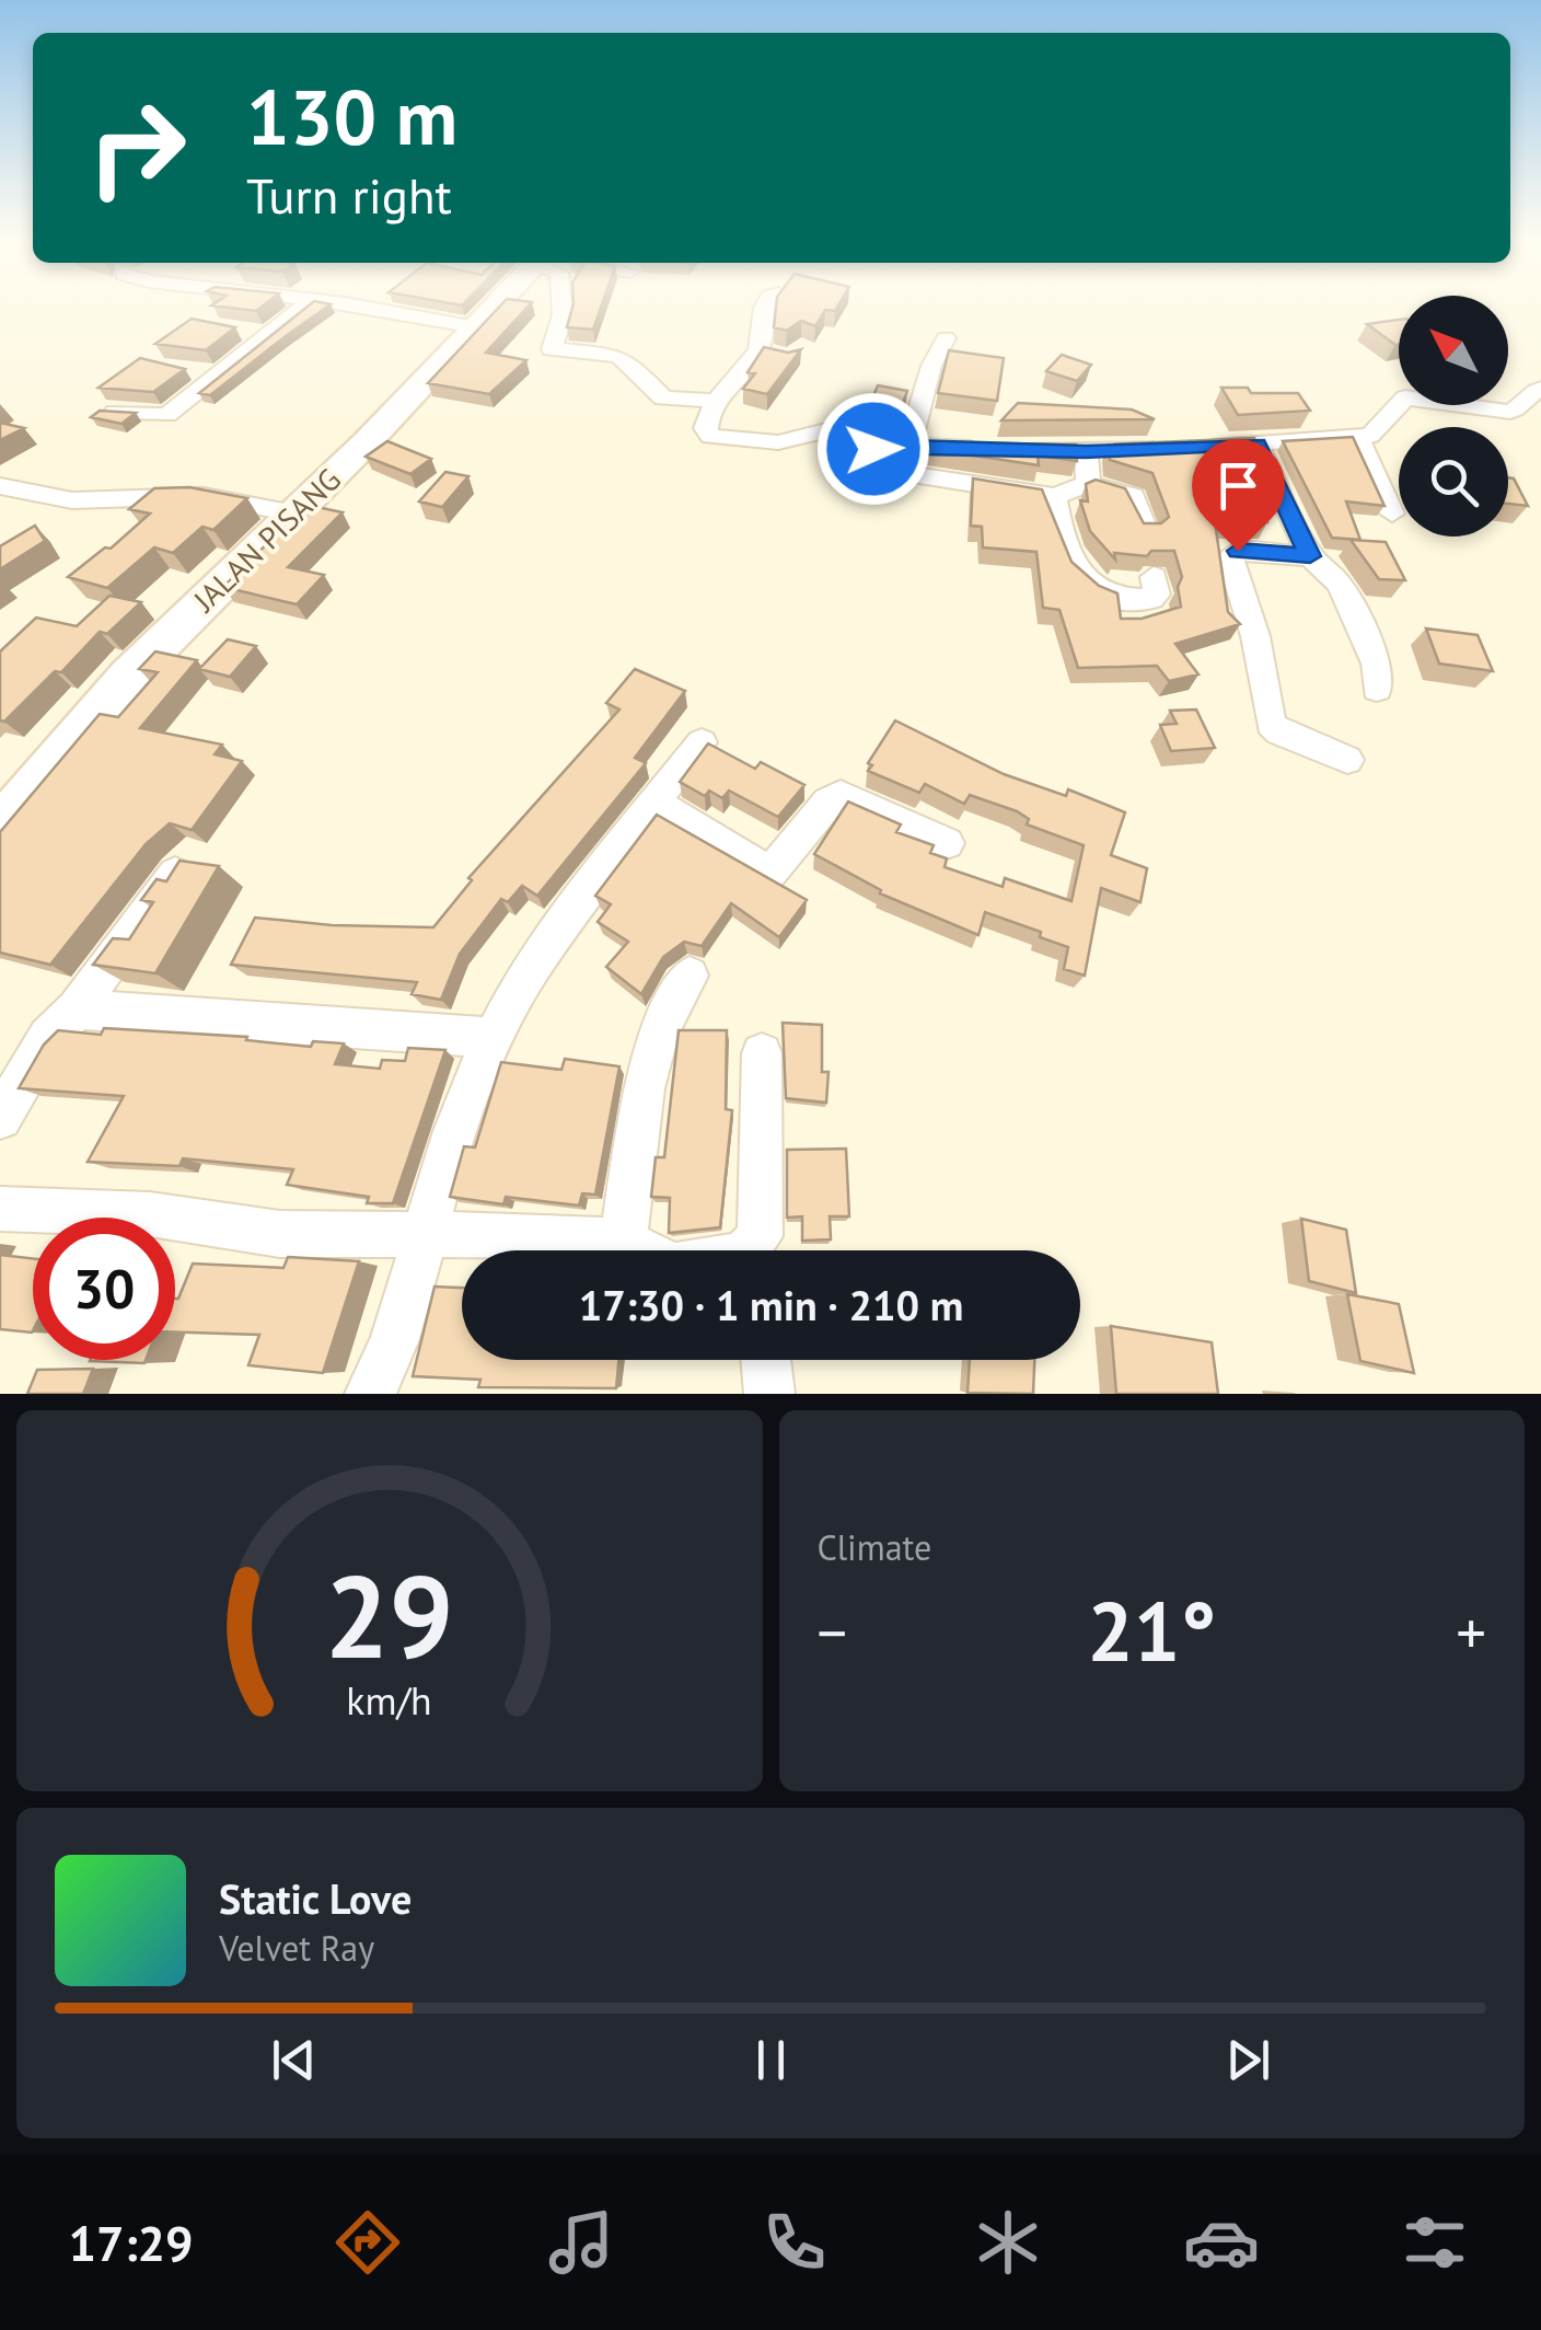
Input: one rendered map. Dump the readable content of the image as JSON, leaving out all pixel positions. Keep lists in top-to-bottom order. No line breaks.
{"streets":{"street":["JALAN PISANG"]},"north":"top left","page":{"turn":["130 m","Turn right"],"limit":"30","trip":"17:30 · 1 min · 210 m","tile":"Climate","heat":["−","21°","+"],"song":["Static Love","Velvet Ray"],"tabs":"17:29","gauge":["29","km/h"]}}
